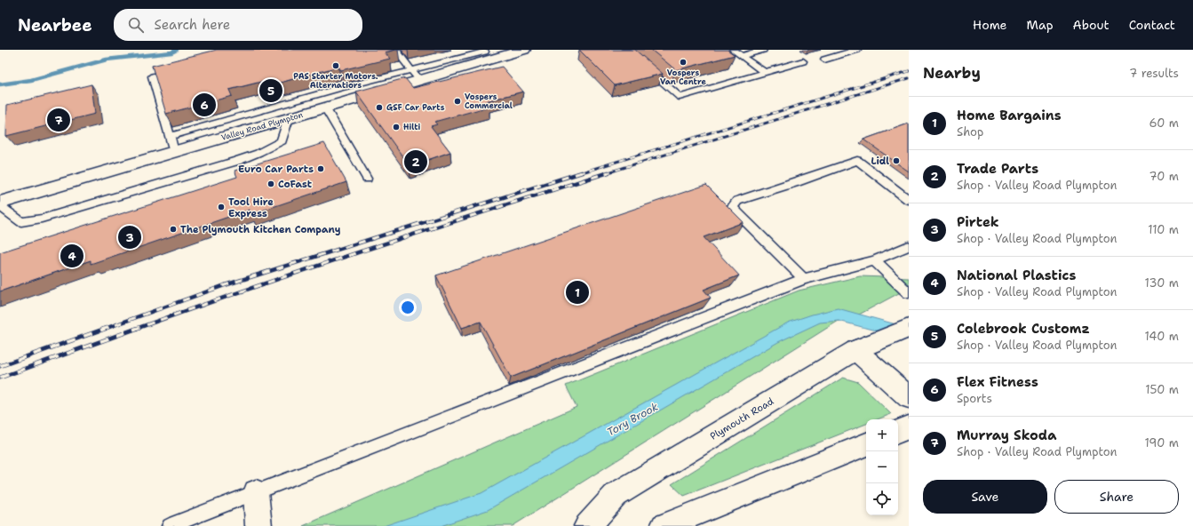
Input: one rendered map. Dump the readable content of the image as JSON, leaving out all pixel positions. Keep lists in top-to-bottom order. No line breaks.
{"streets":{"street":["Valley Road Plympton","Plymouth Road"]},"water":["Tory Brook"],"places":["Vospers Van Centre","PAS Starter Motors. Alternatiors","Vospers Commercial","GSF Car Parts","Hilti","Lidl","Euro Car Parts","CoFast","Tool Hire Express","The Plymouth Kitchen Company"],"page":{"header":"Nearbee","search":"Search here","nav":["Home","Map","About","Contact"],"heading":["Nearby","7 results"],"pins":["5","6","7","2","3","4","1"],"list":[{"mark":"1","name":"Home Bargains","note":"Shop","value":"60 m"},{"mark":"2","name":"Trade Parts","note":"Shop · Valley Road Plympton","value":"70 m"},{"mark":"3","name":"Pirtek","note":"Shop · Valley Road Plympton","value":"110 m"},{"mark":"4","name":"National Plastics","note":"Shop · Valley Road Plympton","value":"130 m"},{"mark":"5","name":"Colebrook Customz","note":"Shop · Valley Road Plympton","value":"140 m"},{"mark":"6","name":"Flex Fitness","note":"Sports","value":"150 m"},{"mark":"7","name":"Murray Skoda","note":"Shop · Valley Road Plympton","value":"190 m"}],"map_buttons":["+","−"],"buttons":["Save","Share"]}}
